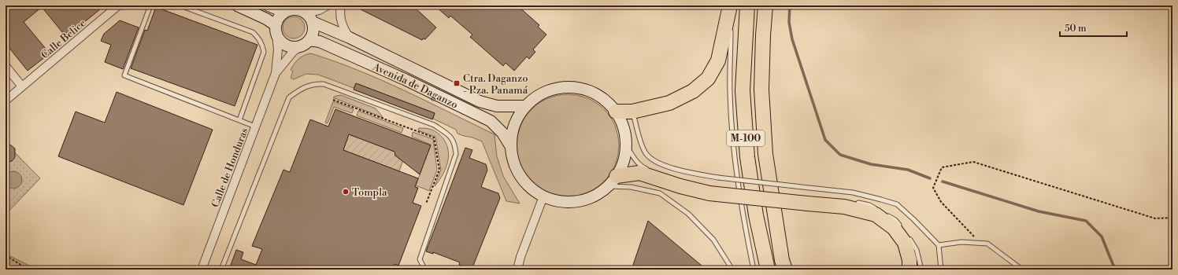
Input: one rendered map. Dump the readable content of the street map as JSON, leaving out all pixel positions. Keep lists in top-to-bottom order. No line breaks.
{"streets":{"highway":["M-100"],"main road":["Avenida de Daganzo"],"street":["Calle Belice","Calle de Honduras"]},"crossings":[["Avenida de Daganzo","Calle de Honduras"]],"places":{"transit":["Ctra. Daganzo - Pza. Panamá"],"other":["Tompla"]},"scale_bar":"50 m"}
